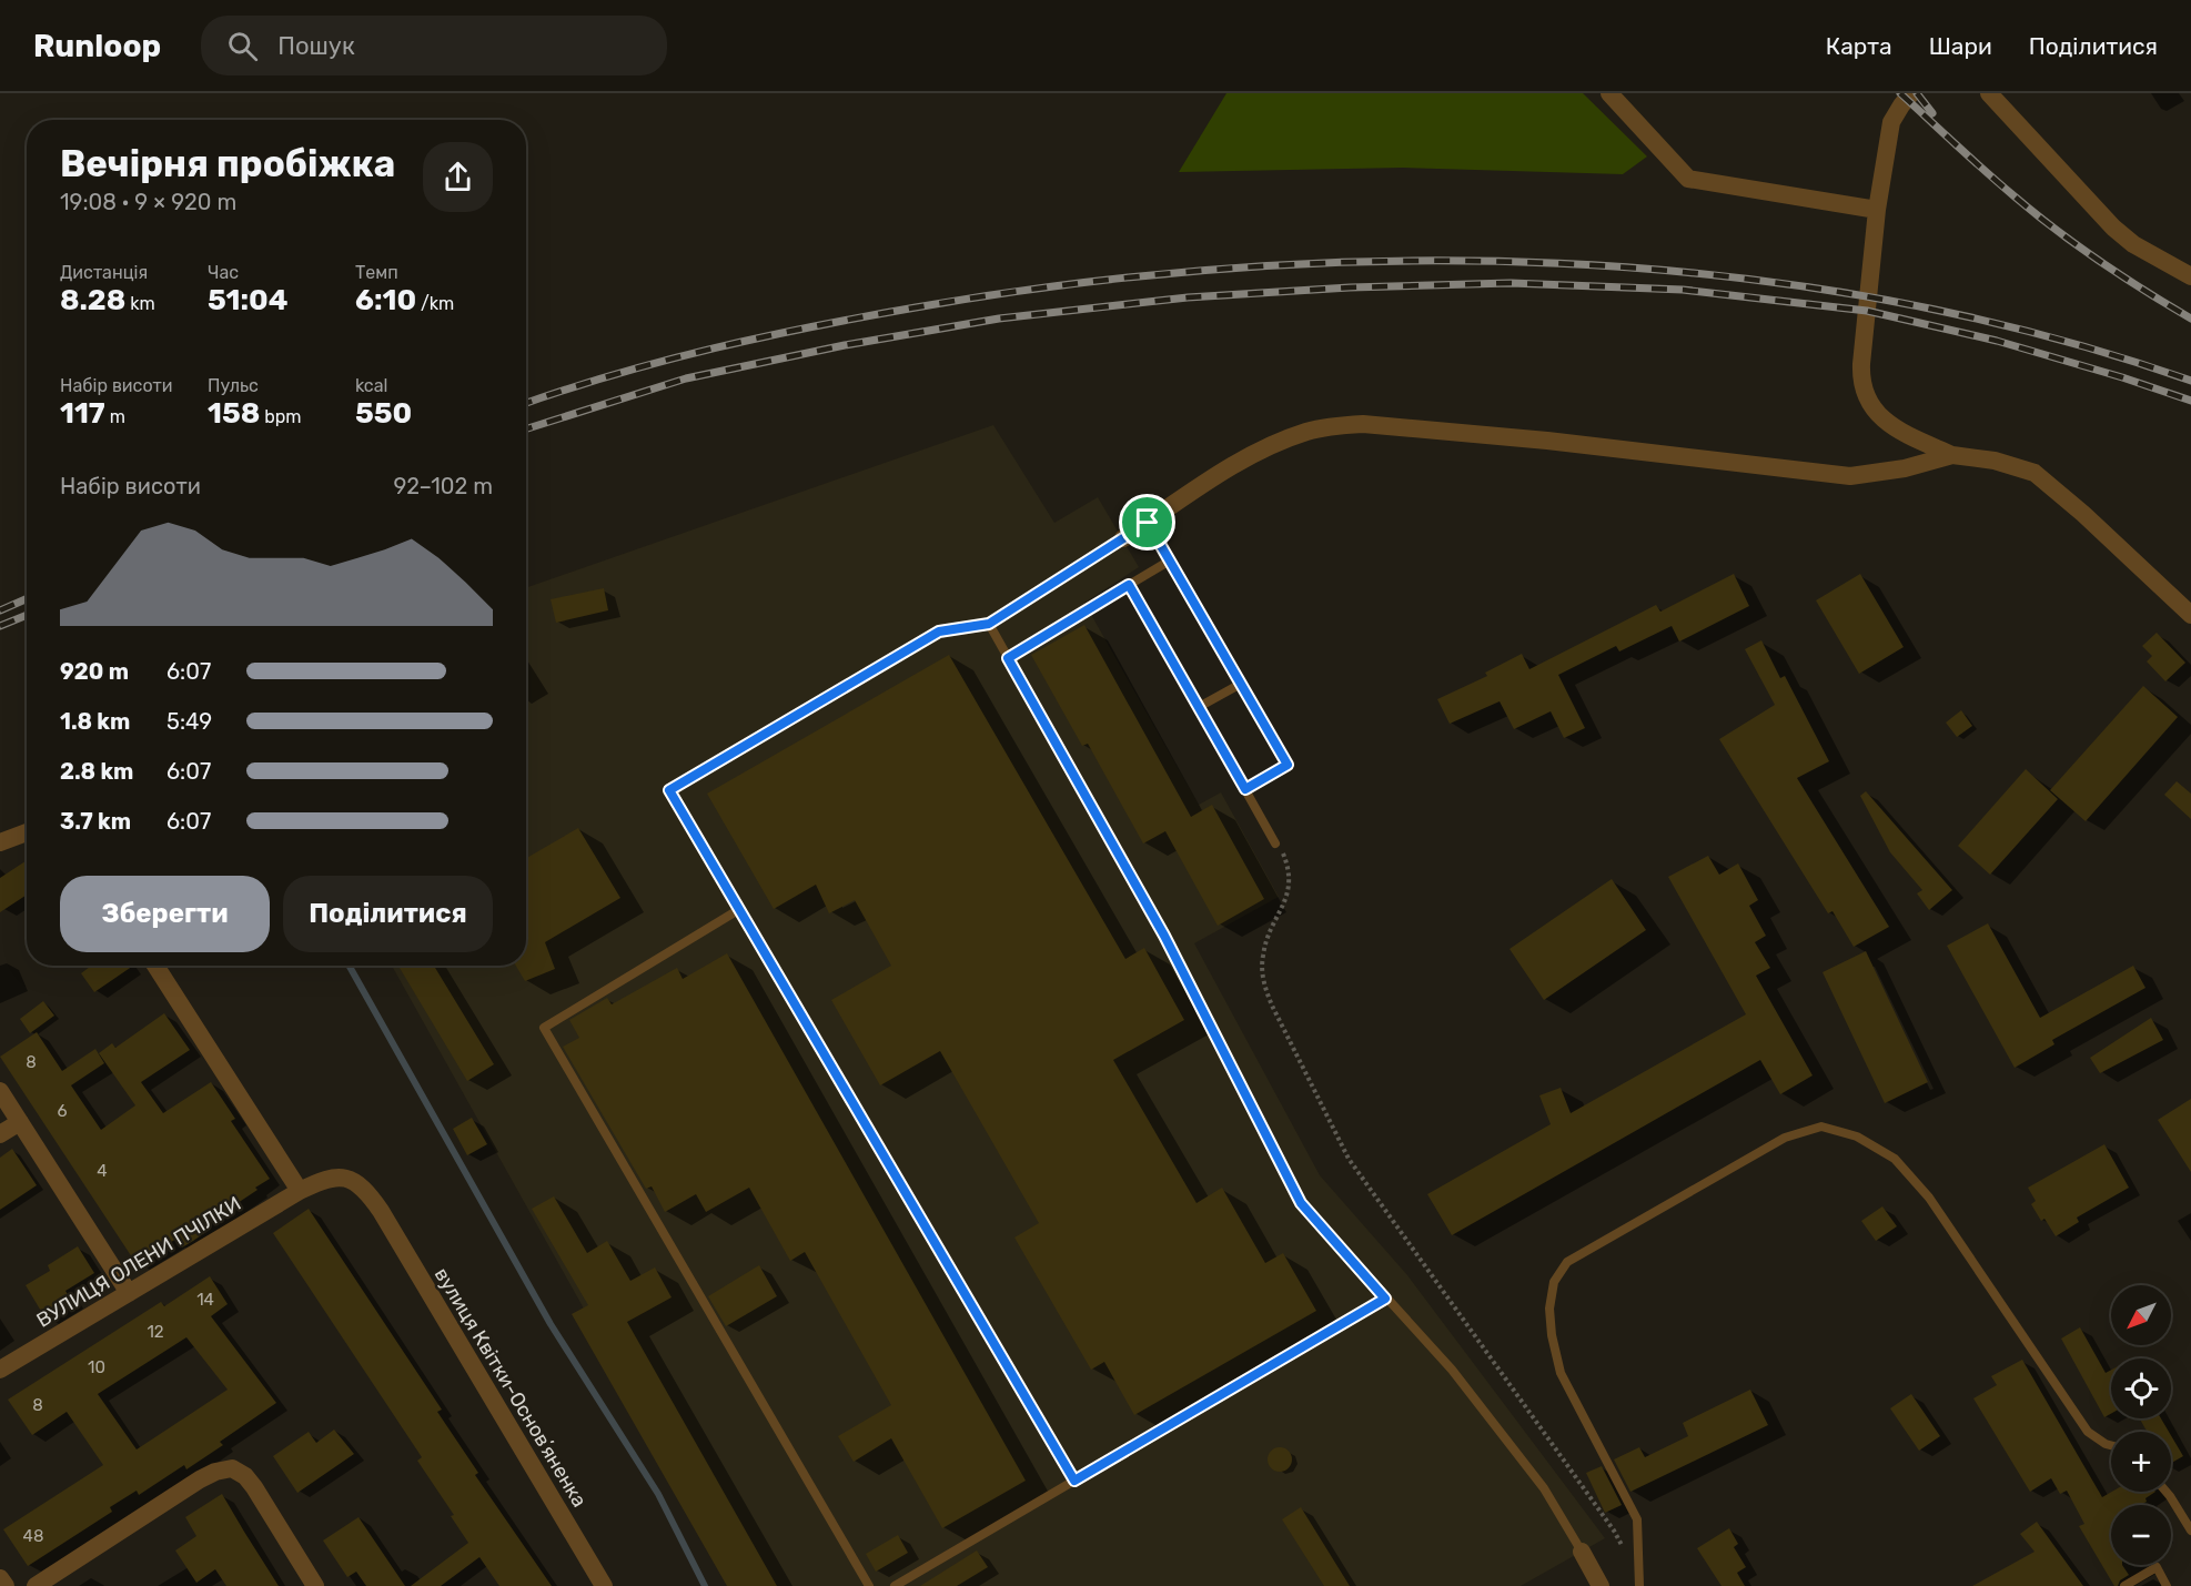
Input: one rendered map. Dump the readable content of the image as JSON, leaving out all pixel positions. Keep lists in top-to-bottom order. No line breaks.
{"streets":{"street":["ВУЛИЦЯ ОЛЕНИ ПЧІЛКИ","вулиця Квітки-Основʼяненка"]},"crossings":[["ВУЛИЦЯ ОЛЕНИ ПЧІЛКИ","вулиця Квітки-Основʼяненка"]],"house_numbers":["8","6","4","14","12","10","8","48"],"north":"bottom left","page":{"header":"Runloop","search":"Пошук","nav":["Карта","Шари","Поділитися"],"heading":["Вечірня пробіжка","19:08 · 9 × 920 m"],"stats":[["Дистанція","8.28 km"],["Час","51:04"],["Темп","6:10 /km"],["Набір висоти","117 m"],["Пульс","158 bpm"],["kcal","550"]],"chart":["Набір висоти","92–102 m"],"list":[{"name":"920 m","note":"6:07"},{"name":"1.8 km","note":"5:49"},{"name":"2.8 km","note":"6:07"},{"name":"3.7 km","note":"6:07"}],"buttons":["Зберегти","Поділитися"],"map_buttons":["+","−"]}}
